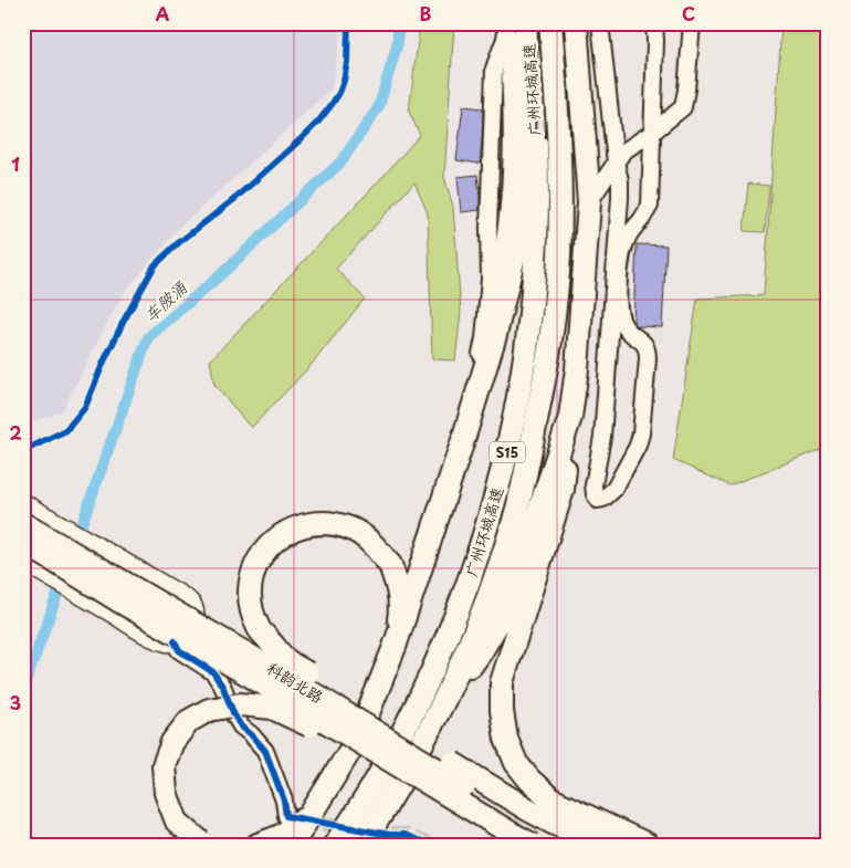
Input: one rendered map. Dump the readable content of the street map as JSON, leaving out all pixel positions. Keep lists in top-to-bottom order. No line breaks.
{"streets":{"highway":["广州环城高速","S15","科韵北路"]},"water":["车陂涌"],"grid":{"columns":["A","B","C"],"rows":["1","2","3"]}}
